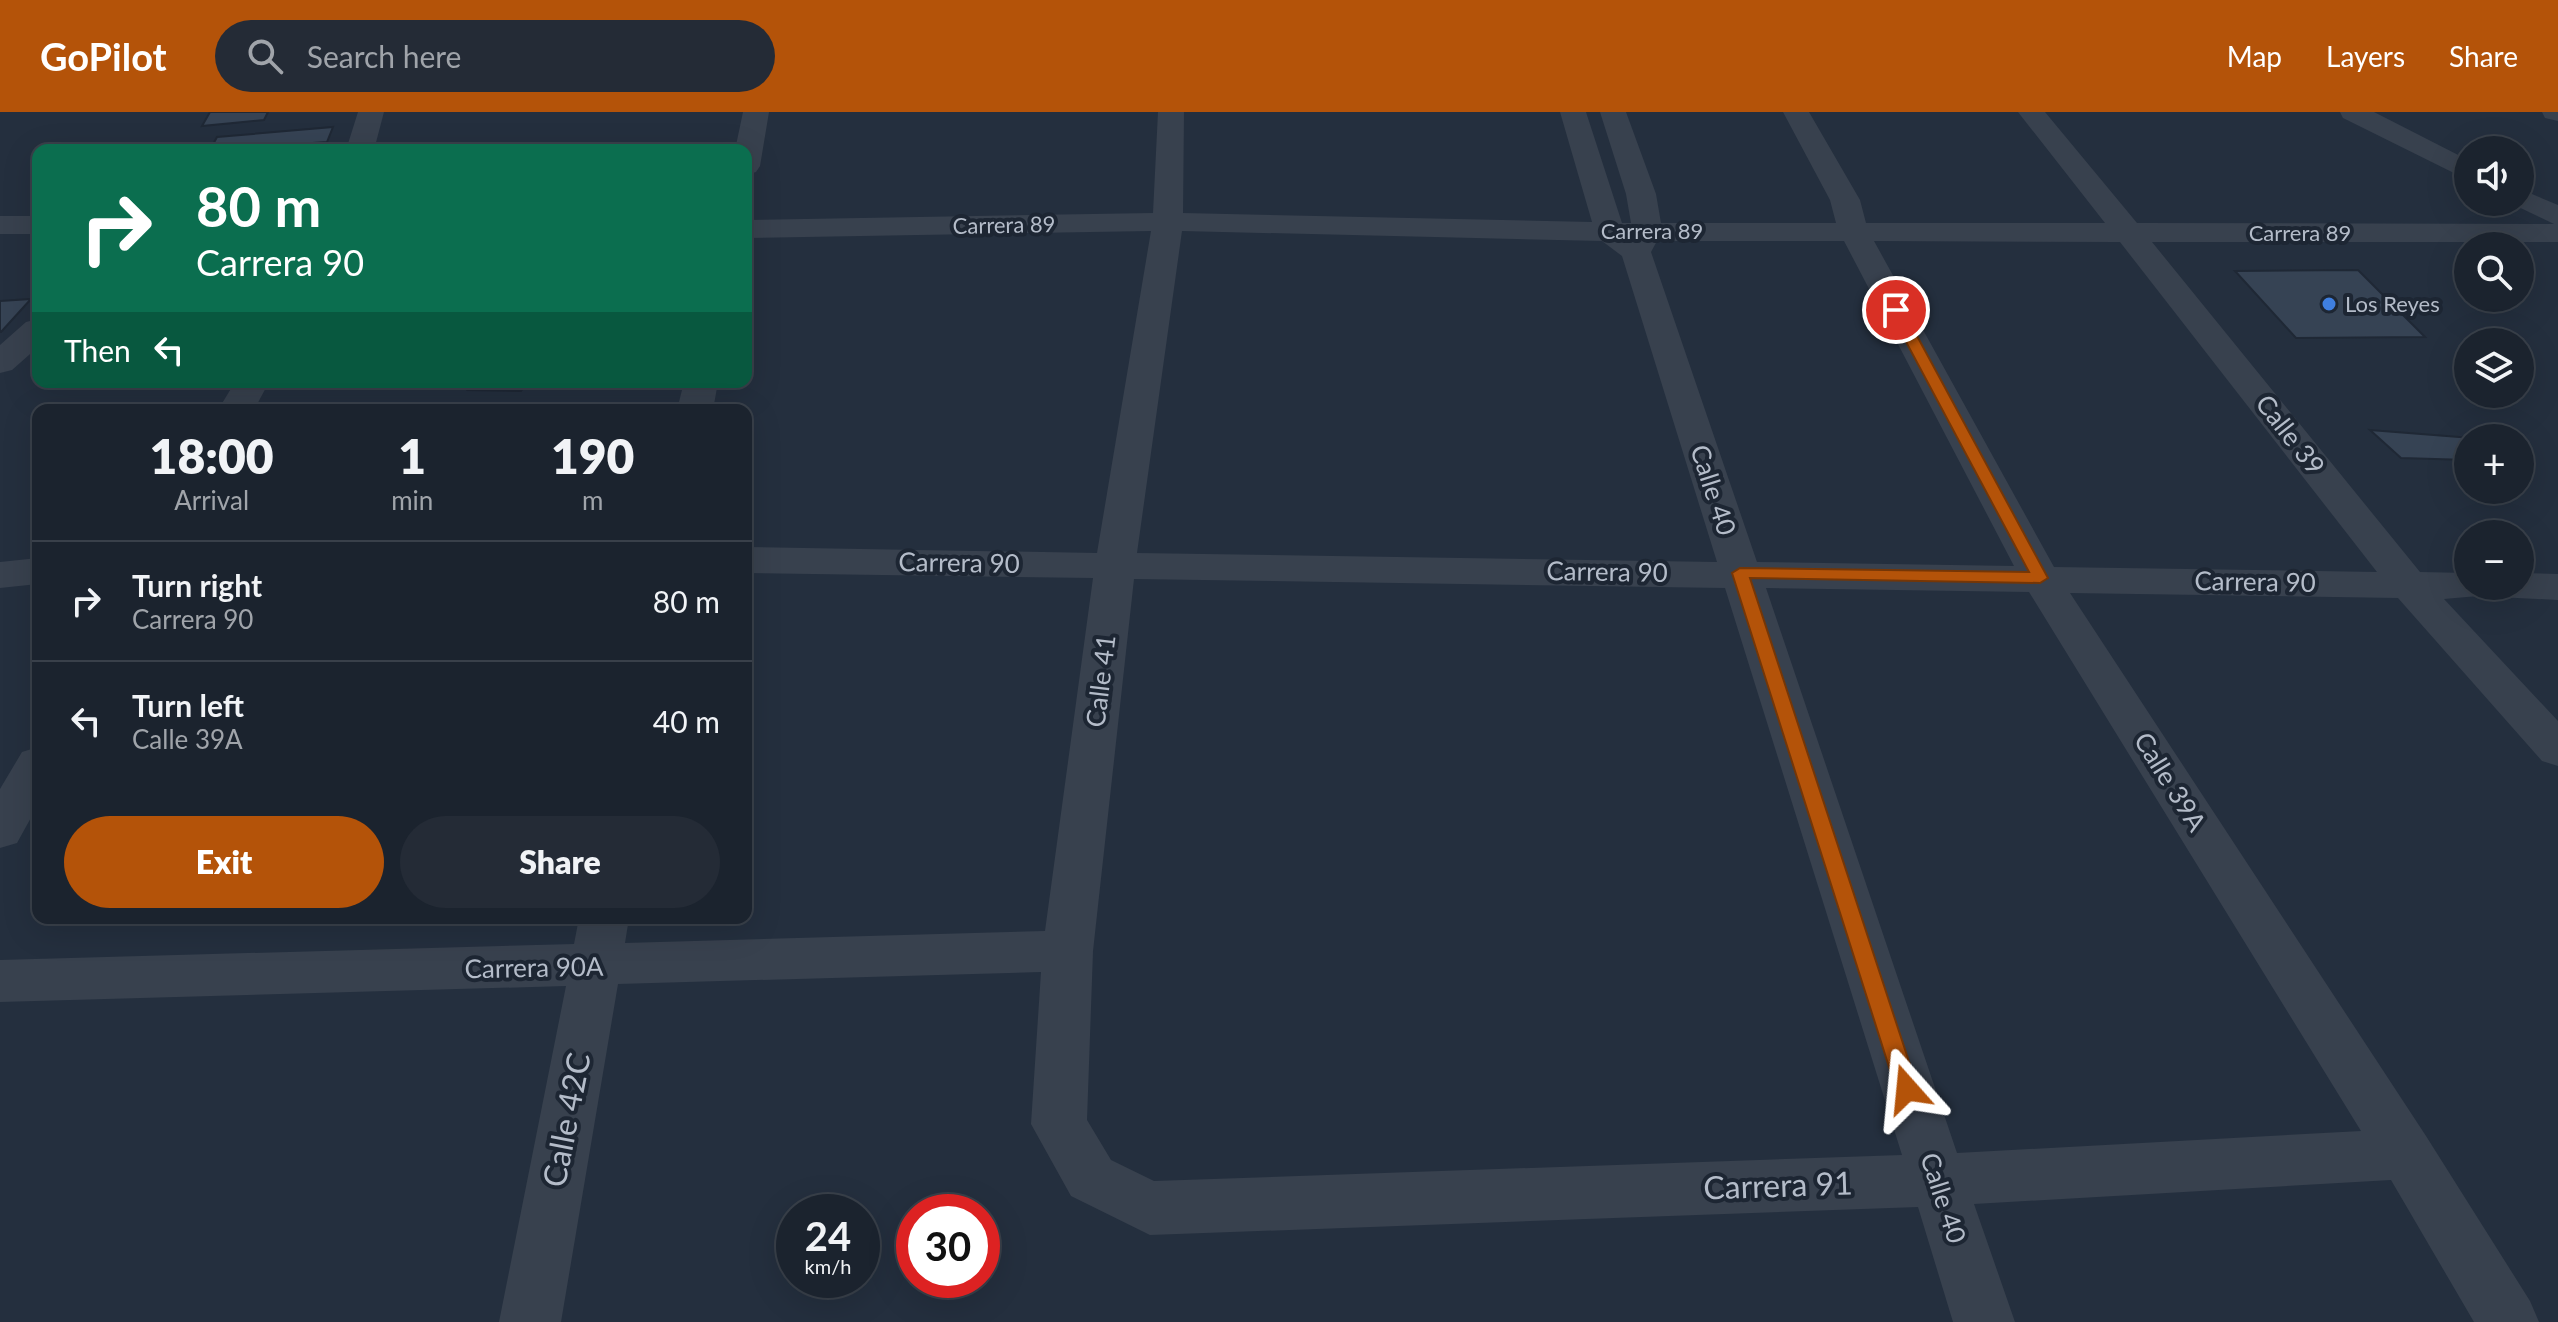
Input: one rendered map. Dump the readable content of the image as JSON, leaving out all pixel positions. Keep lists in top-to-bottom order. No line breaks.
{"streets":{"street":["Carrera 89","Calle 39","Calle 40","Carrera 90","Calle 41","Calle 39A","Carrera 90A","Calle 42C","Carrera 91"]},"crossings":[["Carrera 89","Calle 39"],["Carrera 89","Calle 40"],["Carrera 89","Calle 41"],["Carrera 89","Calle 39A"],["Calle 39","Carrera 90"],["Calle 40","Carrera 90"],["Calle 40","Carrera 91"],["Carrera 90","Calle 41"],["Carrera 90","Calle 39A"],["Calle 41","Carrera 90A"],["Calle 41","Carrera 91"],["Calle 39A","Carrera 91"],["Carrera 90A","Calle 42C"]],"places":["Los Reyes"],"page":{"header":"GoPilot","search":"Search here","nav":["Map","Layers","Share"],"map_buttons":["+","−"],"turn":["80 m","Carrera 90"],"then":"Then","eta":["18:00","Arrival","1","min","190","m"],"list":[{"name":"Turn right","note":"Carrera 90","value":"80 m"},{"name":"Turn left","note":"Calle 39A","value":"40 m"}],"buttons":["Exit","Share"],"speed":"24 km/h","limit":"30"}}
